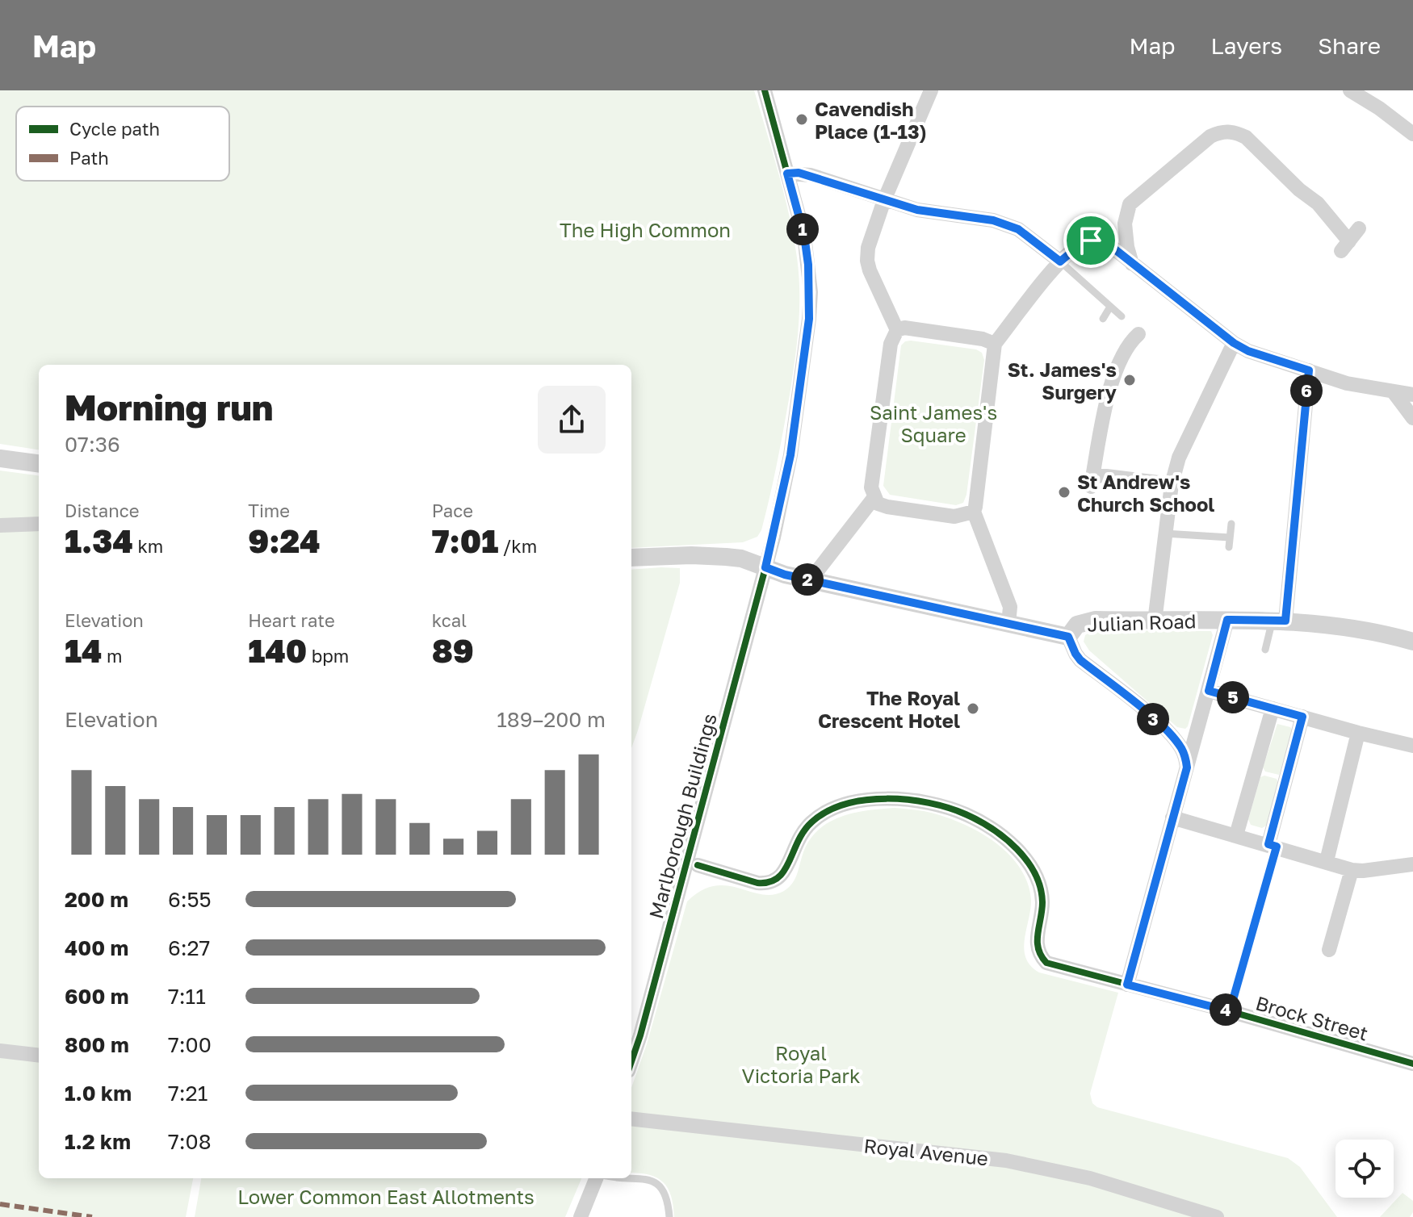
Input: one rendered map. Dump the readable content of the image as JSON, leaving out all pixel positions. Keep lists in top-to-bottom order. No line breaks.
{"streets":{"street":["Julian Road","Marlborough Buildings","Brock Street","Royal Avenue"]},"crossings":[["Julian Road","Marlborough Buildings"]],"parks":["The High Common","Saint James's Square","Royal Victoria Park","Lower Common East Allotments"],"places":["Cavendish Place (1-13)","St. James's Surgery","St Andrew's Church School","The Royal Crescent Hotel"],"legend":["Cycle path","Path"],"page":{"header":"Map","nav":["Map","Layers","Share"],"pins":["1","6","2","5","3","4"],"heading":["Morning run","07:36"],"stats":[["Distance","1.34 km"],["Time","9:24"],["Pace","7:01 /km"],["Elevation","14 m"],["Heart rate","140 bpm"],["kcal","89"]],"chart":["Elevation","189–200 m"],"list":[{"name":"200 m","note":"6:55"},{"name":"400 m","note":"6:27"},{"name":"600 m","note":"7:11"},{"name":"800 m","note":"7:00"},{"name":"1.0 km","note":"7:21"},{"name":"1.2 km","note":"7:08"}]}}
